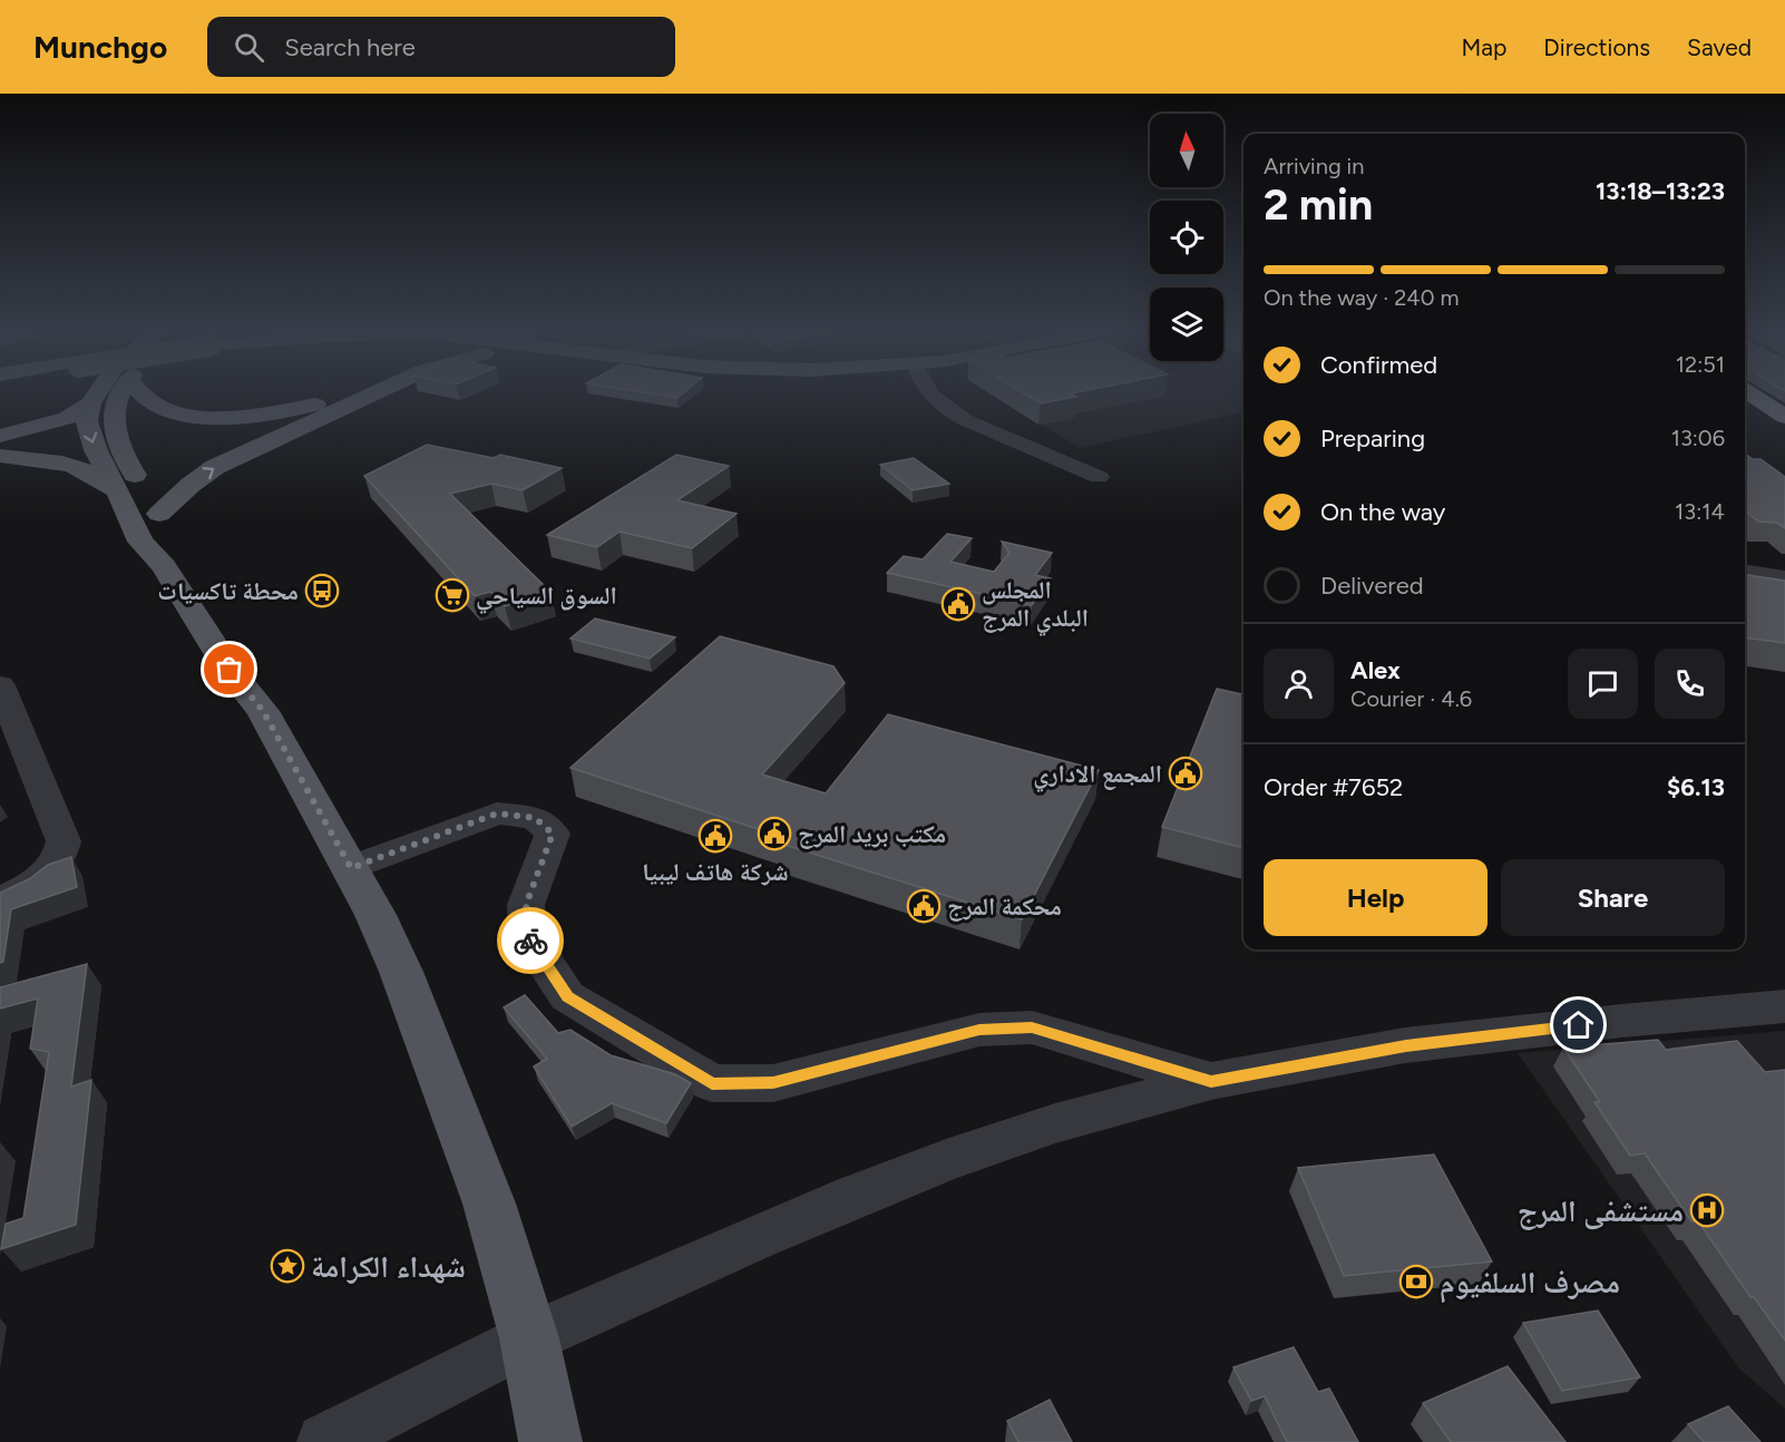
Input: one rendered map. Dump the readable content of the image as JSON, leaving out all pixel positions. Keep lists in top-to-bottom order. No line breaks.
{"places":{"bus stop":["محطة تاكسيات"],"supermarket":["السوق السياحي"],"public building":["المجلس البلدي المرج","المجمع الاداري","مكتب بريد المرج","شركة هاتف ليبيا","محكمة المرج"],"hospital":["مستشفى المرج"],"place":["شهداء الكرامة"],"bank":["مصرف السلفيوم"]},"north":"top","page":{"header":"Munchgo","search":"Search here","nav":["Map","Directions","Saved"],"heading":["2 min","Arriving in","13:18–13:23"],"panel":["Alex","Courier · 4.6","Order #7652","$6.13"],"bar":"On the way · 240 m","list":[["Confirmed","12:51"],["Preparing","13:06"],["On the way","13:14"],"Delivered"],"buttons":["Help","Share"]}}
